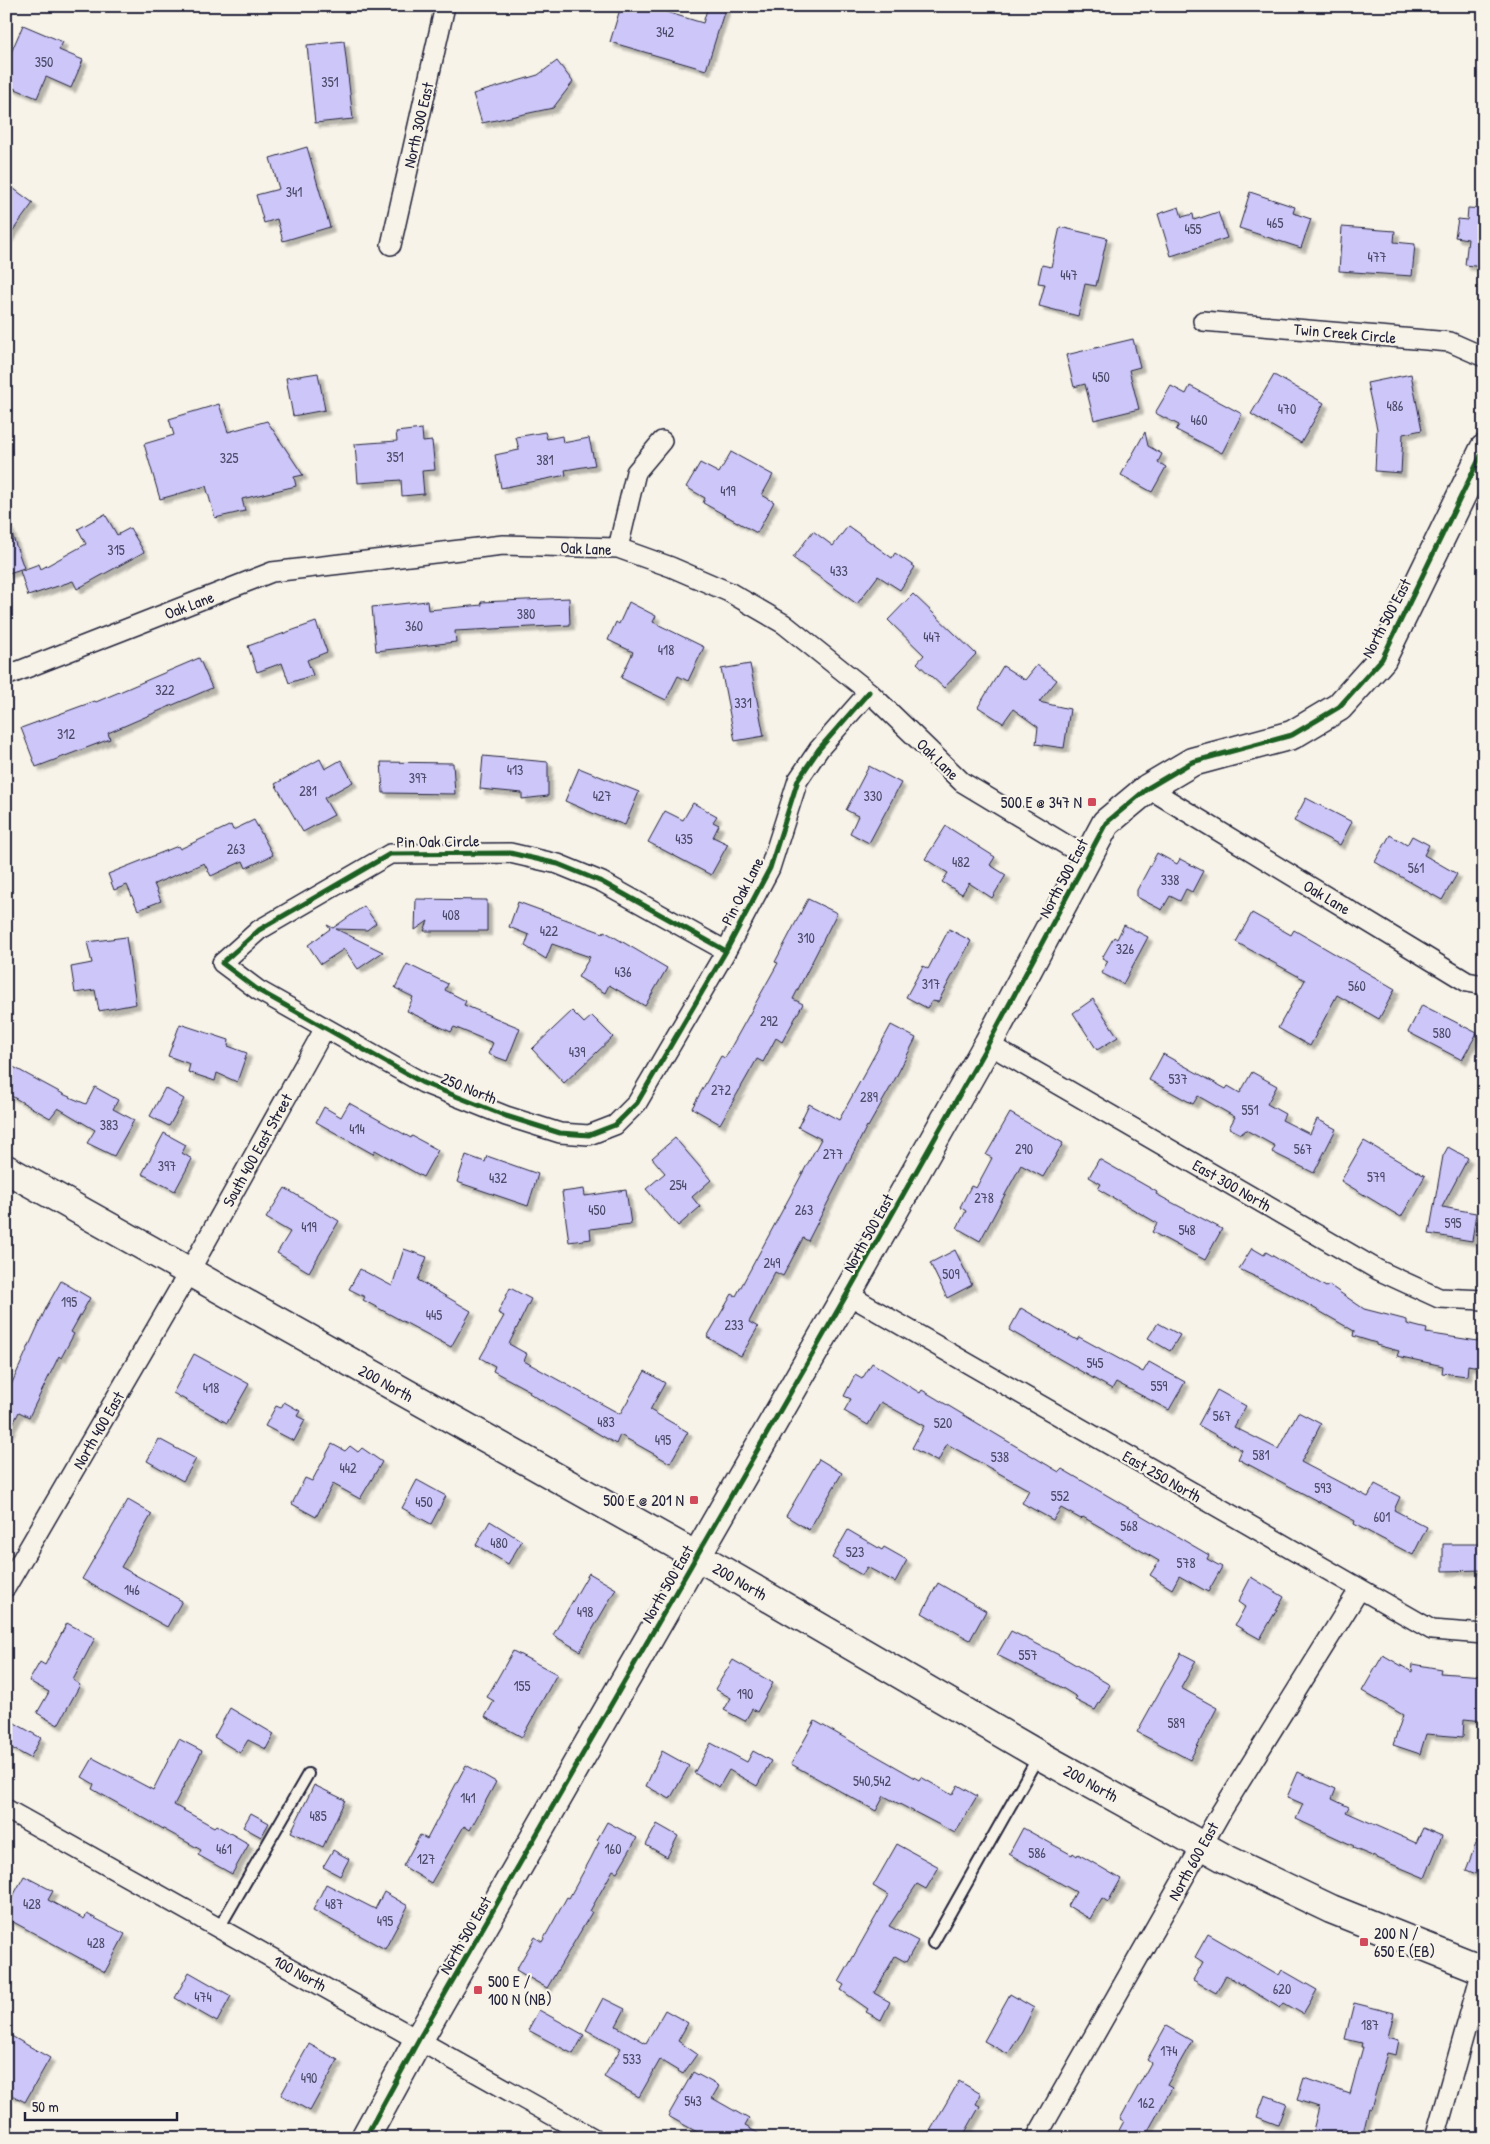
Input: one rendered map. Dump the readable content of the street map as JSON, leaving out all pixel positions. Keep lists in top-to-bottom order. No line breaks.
{"streets":{"street":["North 300 East","Twin Creek Circle","Oak Lane","North 500 East","Pin Oak Circle","Pin Oak Lane","250 North","South 400 East Street","East 300 North","200 North","North 400 East","East 250 North","North 600 East","100 North"]},"crossings":[["Oak Lane","North 500 East"],["Oak Lane","Pin Oak Lane"],["North 500 East","East 300 North"],["North 500 East","200 North"],["North 500 East","East 250 North"],["North 500 East","100 North"],["Pin Oak Circle","Pin Oak Lane"],["Pin Oak Circle","250 North"],["Pin Oak Circle","South 400 East Street"],["Pin Oak Lane","250 North"],["250 North","South 400 East Street"],["South 400 East Street","200 North"],["South 400 East Street","North 400 East"],["200 North","North 400 East"],["200 North","North 600 East"],["East 250 North","North 600 East"]],"places":{"transit":["500 E @ 347 N","500 E @ 201 N","200 N / 650 E (EB)","500 E / 100 N (NB)"]},"house_numbers":["342","350","351","341","465","455","477","447","450","486","470","460","351","325","381","419","315","433","380","360","447","418","322","331","312","413","397","281","427","330","435","263","482","561","338","408","422","310","326","436","317","560","292","580","439","537","272","289","551","383","414","290","567","277","397","579","432","254","278","450","263","595","419","548","249","509","195","445","233","545","559","418","567","483","520","495","581","538","442","593","552","450","601","568","480","523","578","146","498","557","155","190","589","540,542","141","485","461","160","586","127","428","487","495","428","620","474","187","174","533","490","543","162"],"scale_bar":"50 m"}
